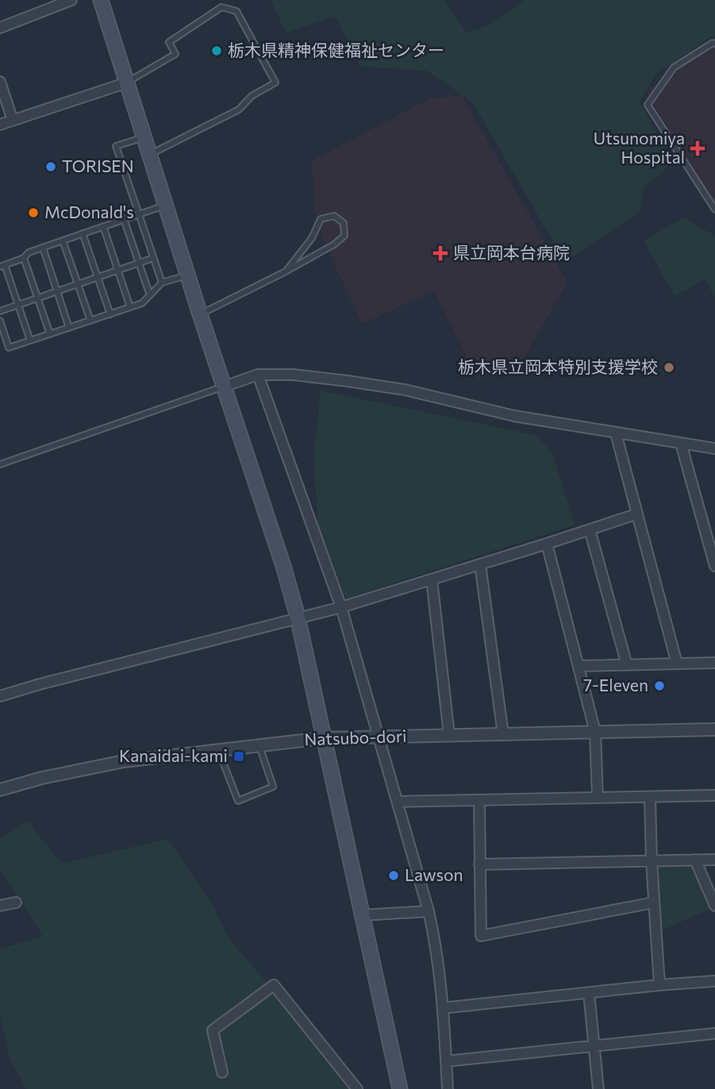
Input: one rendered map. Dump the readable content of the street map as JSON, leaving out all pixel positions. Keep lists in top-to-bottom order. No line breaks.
{"streets":{"street":["Natsubo-dori"]},"places":{"other":["栃木県精神保健福祉センター","TORISEN","McDonald's","栃木県立岡本特別支援学校","7-Eleven","Lawson"],"health":["Utsunomiya Hospital","県立岡本台病院"],"transit":["Kanaidai-kami"]}}
